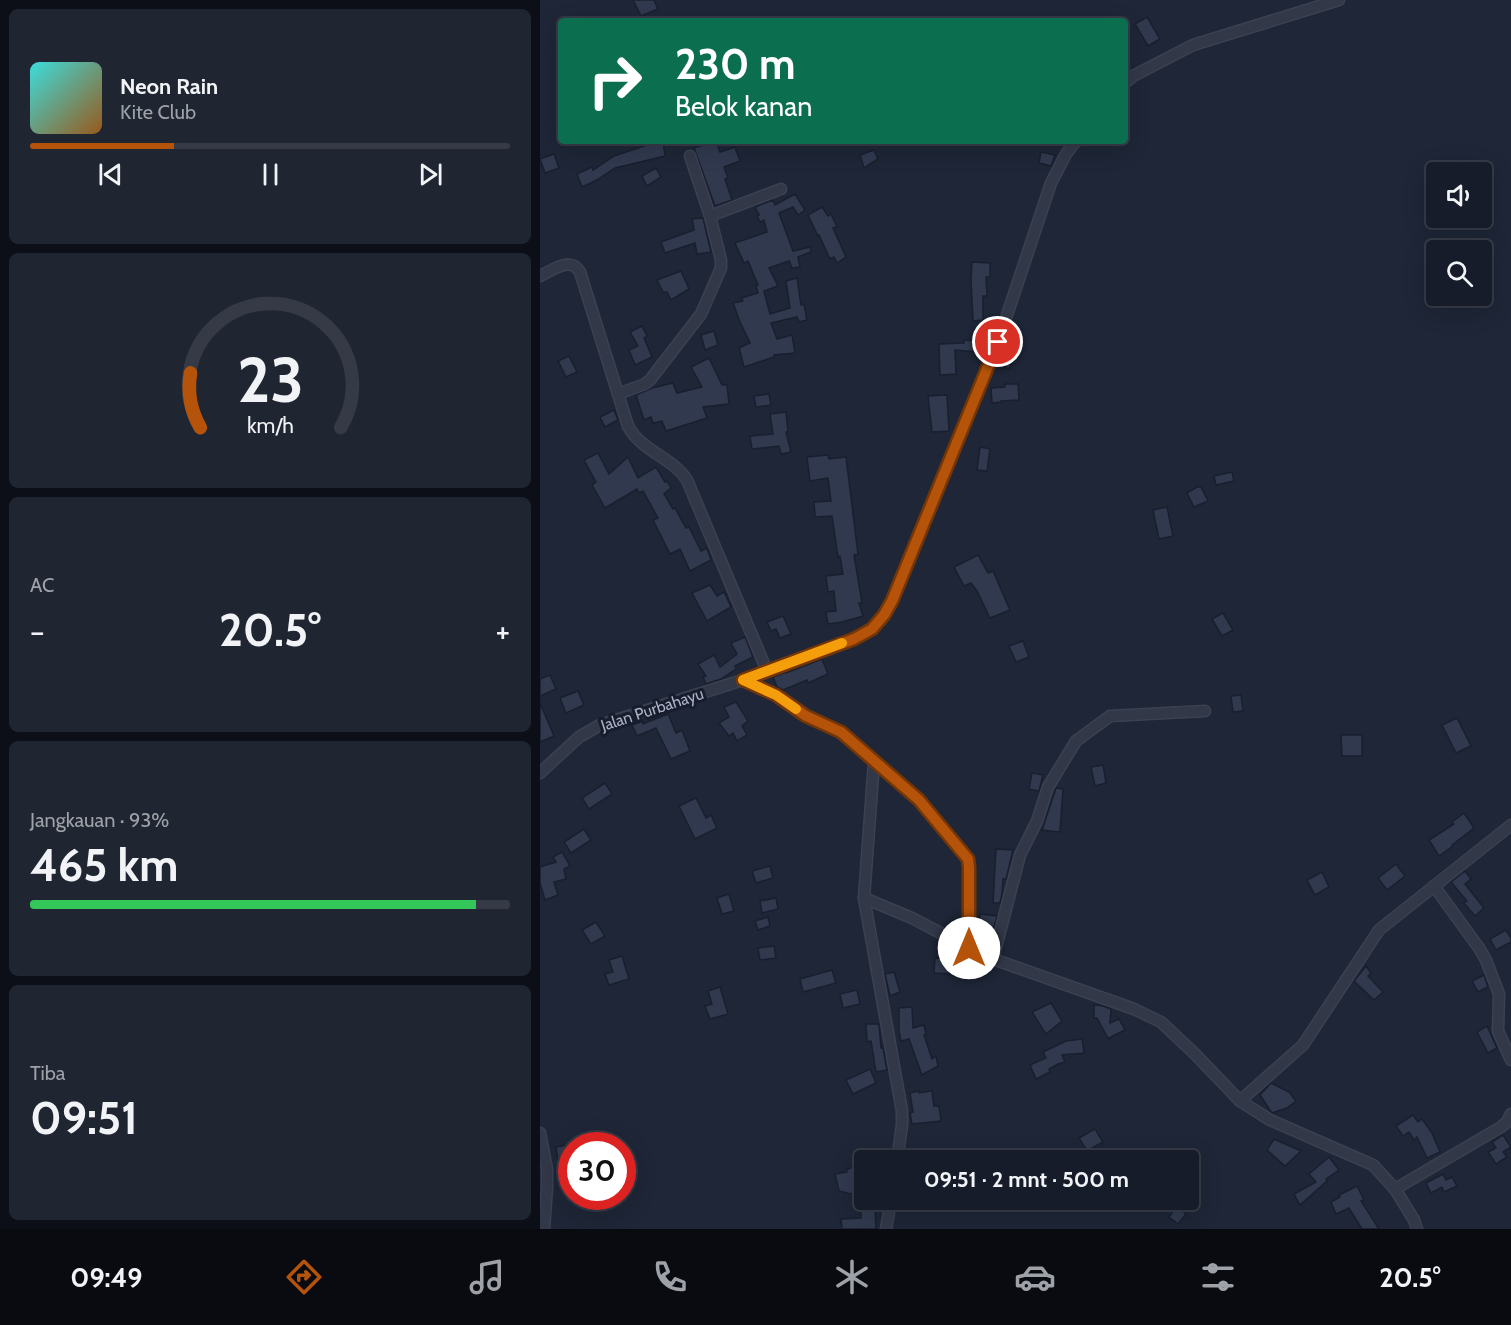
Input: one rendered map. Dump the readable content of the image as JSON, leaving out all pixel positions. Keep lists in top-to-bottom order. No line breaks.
{"streets":{"street":["Jalan Purbahayu"]},"page":{"turn":["230 m","Belok kanan"],"song":["Neon Rain","Kite Club"],"tile":["AC",["Jangkauan · 93%","465 km"],["Tiba","09:51"]],"heat":["−","20.5°","+"],"limit":"30","trip":"09:51 · 2 mnt · 500 m","tabs":["09:49","20.5°"],"gauge":["23","km/h"]}}
